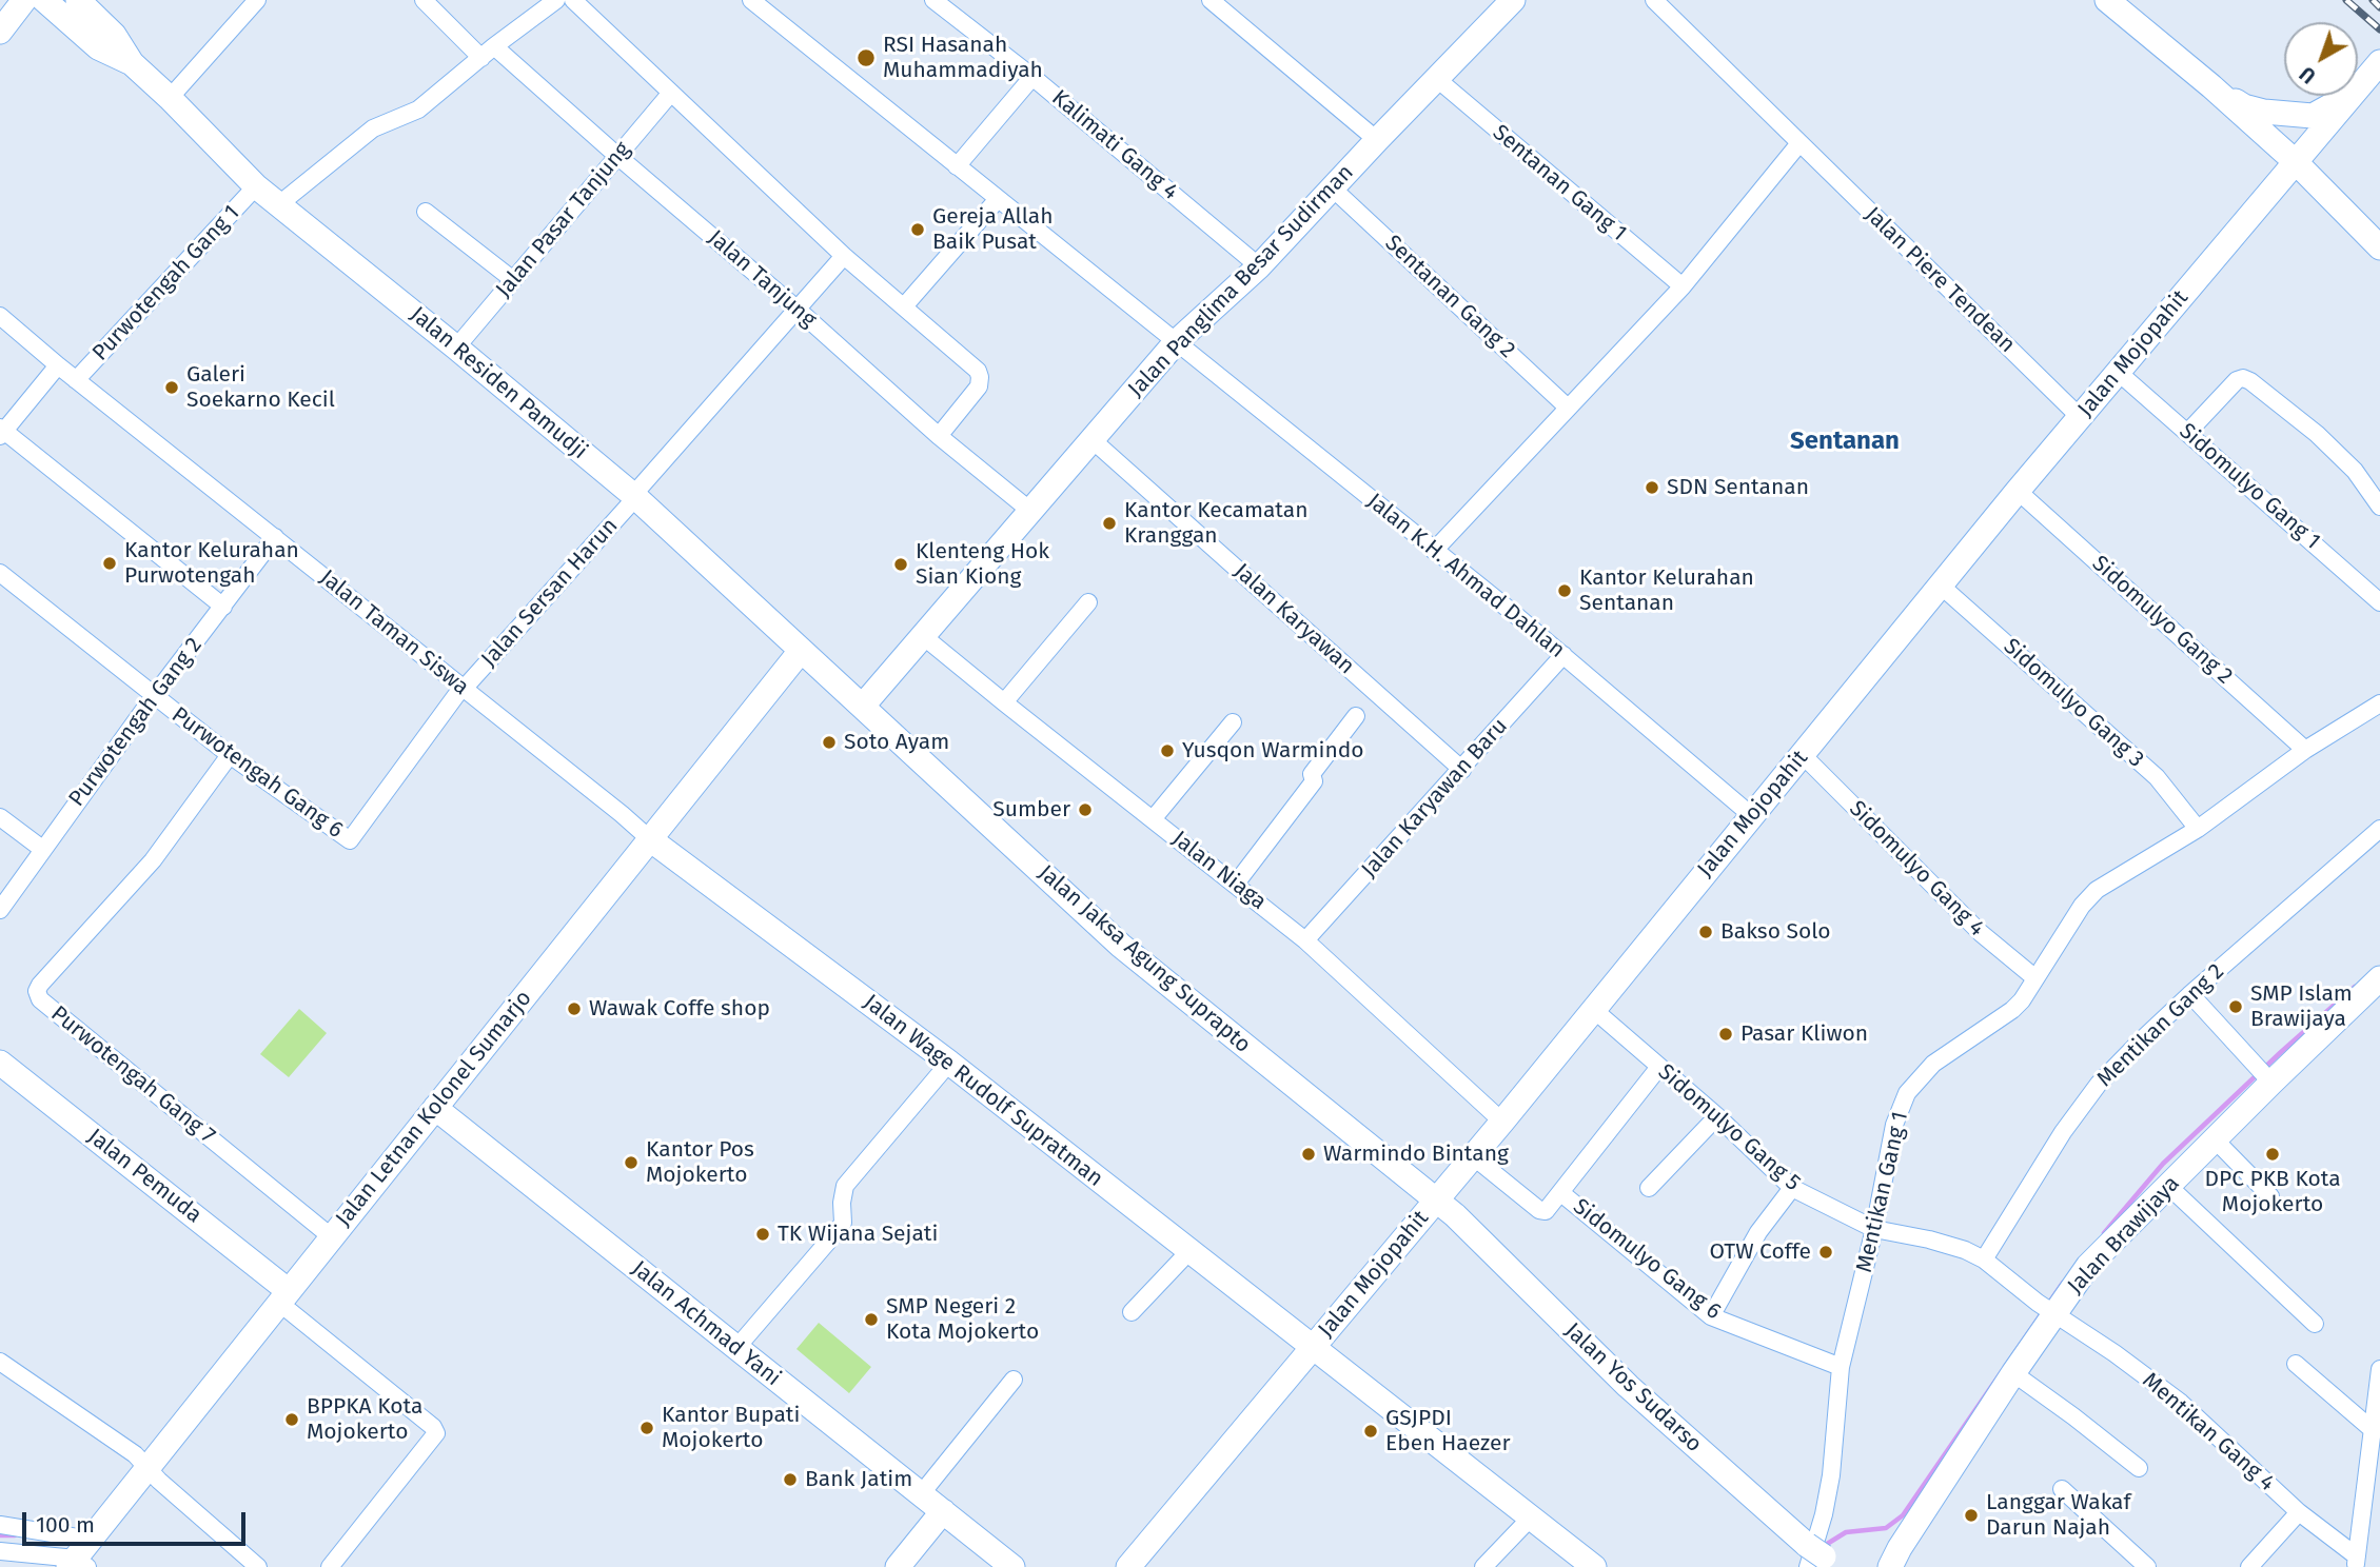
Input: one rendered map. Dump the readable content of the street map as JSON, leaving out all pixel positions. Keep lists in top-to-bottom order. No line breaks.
{"streets":{"street":["Kalimati Gang 4","Sentanan Gang 1","Jalan Pasar Tanjung","Jalan Tanjung","Jalan Piere Tendean","Jalan Panglima Besar Sudirman","Purwotengah Gang 1","Sentanan Gang 2","Jalan Mojopahit","Jalan Residen Pamudji","Sidomulyo Gang 1","Jalan K.H. Ahmad Dahlan","Jalan Sersan Harun","Jalan Karyawan","Sidomulyo Gang 2","Jalan Taman Siswa","Sidomulyo Gang 3","Purwotengah Gang 2","Purwotengah Gang 6","Jalan Karyawan Baru","Sidomulyo Gang 4","Jalan Niaga","Jalan Jaksa Agung Suprapto","Mentikan Gang 2","Purwotengah Gang 7","Jalan Wage Rudolf Supratman","Jalan Letnan Kolonel Sumarjo","Sidomulyo Gang 5","Jalan Pemuda","Mentikan Gang 1","Jalan Brawijaya","Sidomulyo Gang 6","Jalan Achmad Yani","Jalan Yos Sudarso","Mentikan Gang 4"]},"crossings":[["Kalimati Gang 4","Jalan Panglima Besar Sudirman"],["Sentanan Gang 1","Jalan Panglima Besar Sudirman"],["Jalan Pasar Tanjung","Jalan Tanjung"],["Jalan Pasar Tanjung","Jalan Residen Pamudji"],["Jalan Tanjung","Jalan Panglima Besar Sudirman"],["Jalan Tanjung","Jalan Sersan Harun"],["Jalan Piere Tendean","Jalan Mojopahit"],["Jalan Panglima Besar Sudirman","Sentanan Gang 2"],["Jalan Panglima Besar Sudirman","Jalan Residen Pamudji"],["Jalan Panglima Besar Sudirman","Jalan K.H. Ahmad Dahlan"],["Jalan Panglima Besar Sudirman","Jalan Karyawan"],["Jalan Panglima Besar Sudirman","Jalan Niaga"],["Jalan Panglima Besar Sudirman","Jalan Jaksa Agung Suprapto"],["Purwotengah Gang 1","Jalan Residen Pamudji"],["Purwotengah Gang 1","Jalan Taman Siswa"],["Jalan Mojopahit","Sidomulyo Gang 1"],["Jalan Mojopahit","Jalan K.H. Ahmad Dahlan"],["Jalan Mojopahit","Sidomulyo Gang 2"],["Jalan Mojopahit","Sidomulyo Gang 3"],["Jalan Mojopahit","Sidomulyo Gang 4"],["Jalan Mojopahit","Jalan Niaga"],["Jalan Mojopahit","Jalan Jaksa Agung Suprapto"],["Jalan Mojopahit","Jalan Wage Rudolf Supratman"],["Jalan Mojopahit","Sidomulyo Gang 5"],["Jalan Mojopahit","Sidomulyo Gang 6"],["Jalan Mojopahit","Jalan Yos Sudarso"],["Jalan Residen Pamudji","Jalan Sersan Harun"],["Jalan Residen Pamudji","Jalan Jaksa Agung Suprapto"],["Jalan Residen Pamudji","Jalan Letnan Kolonel Sumarjo"],["Jalan K.H. Ahmad Dahlan","Jalan Karyawan Baru"],["Jalan Sersan Harun","Jalan Taman Siswa"],["Jalan Sersan Harun","Purwotengah Gang 6"],["Jalan Karyawan","Jalan Karyawan Baru"],["Sidomulyo Gang 2","Mentikan Gang 1"],["Jalan Taman Siswa","Purwotengah Gang 2"],["Jalan Taman Siswa","Purwotengah Gang 6"],["Jalan Taman Siswa","Jalan Wage Rudolf Supratman"],["Jalan Taman Siswa","Jalan Letnan Kolonel Sumarjo"],["Sidomulyo Gang 3","Mentikan Gang 1"],["Purwotengah Gang 2","Purwotengah Gang 6"],["Purwotengah Gang 6","Purwotengah Gang 7"],["Jalan Karyawan Baru","Jalan Niaga"],["Sidomulyo Gang 4","Mentikan Gang 1"],["Jalan Jaksa Agung Suprapto","Jalan Yos Sudarso"],["Mentikan Gang 2","Sidomulyo Gang 5"],["Mentikan Gang 2","Mentikan Gang 4"],["Purwotengah Gang 7","Jalan Letnan Kolonel Sumarjo"],["Jalan Wage Rudolf Supratman","Jalan Letnan Kolonel Sumarjo"],["Jalan Letnan Kolonel Sumarjo","Jalan Pemuda"],["Jalan Letnan Kolonel Sumarjo","Jalan Achmad Yani"],["Sidomulyo Gang 5","Mentikan Gang 1"],["Sidomulyo Gang 5","Mentikan Gang 4"],["Mentikan Gang 1","Sidomulyo Gang 6"],["Mentikan Gang 1","Jalan Yos Sudarso"],["Jalan Brawijaya","Mentikan Gang 4"]],"districts":["Sentanan"],"places":["RSI Hasanah Muhammadiyah","Gereja Allah Baik Pusat","Galeri Soekarno Kecil","SDN Sentanan","Kantor Kecamatan Kranggan","Kantor Kelurahan Purwotengah","Klenteng Hok Sian Kiong","Kantor Kelurahan Sentanan","Soto Ayam","Yusqon Warmindo","Sumber","Bakso Solo","SMP Islam Brawijaya","Wawak Coffe shop","Pasar Kliwon","Warmindo Bintang","DPC PKB Kota Mojokerto","Kantor Pos Mojokerto","TK Wijana Sejati","OTW Coffe","SMP Negeri 2 Kota Mojokerto","BPPKA Kota Mojokerto","Kantor Bupati Mojokerto","GSJPDI Eben Haezer","Bank Jatim","Langgar Wakaf Darun Najah"],"scale_bar":"100 m","north":"bottom left"}
